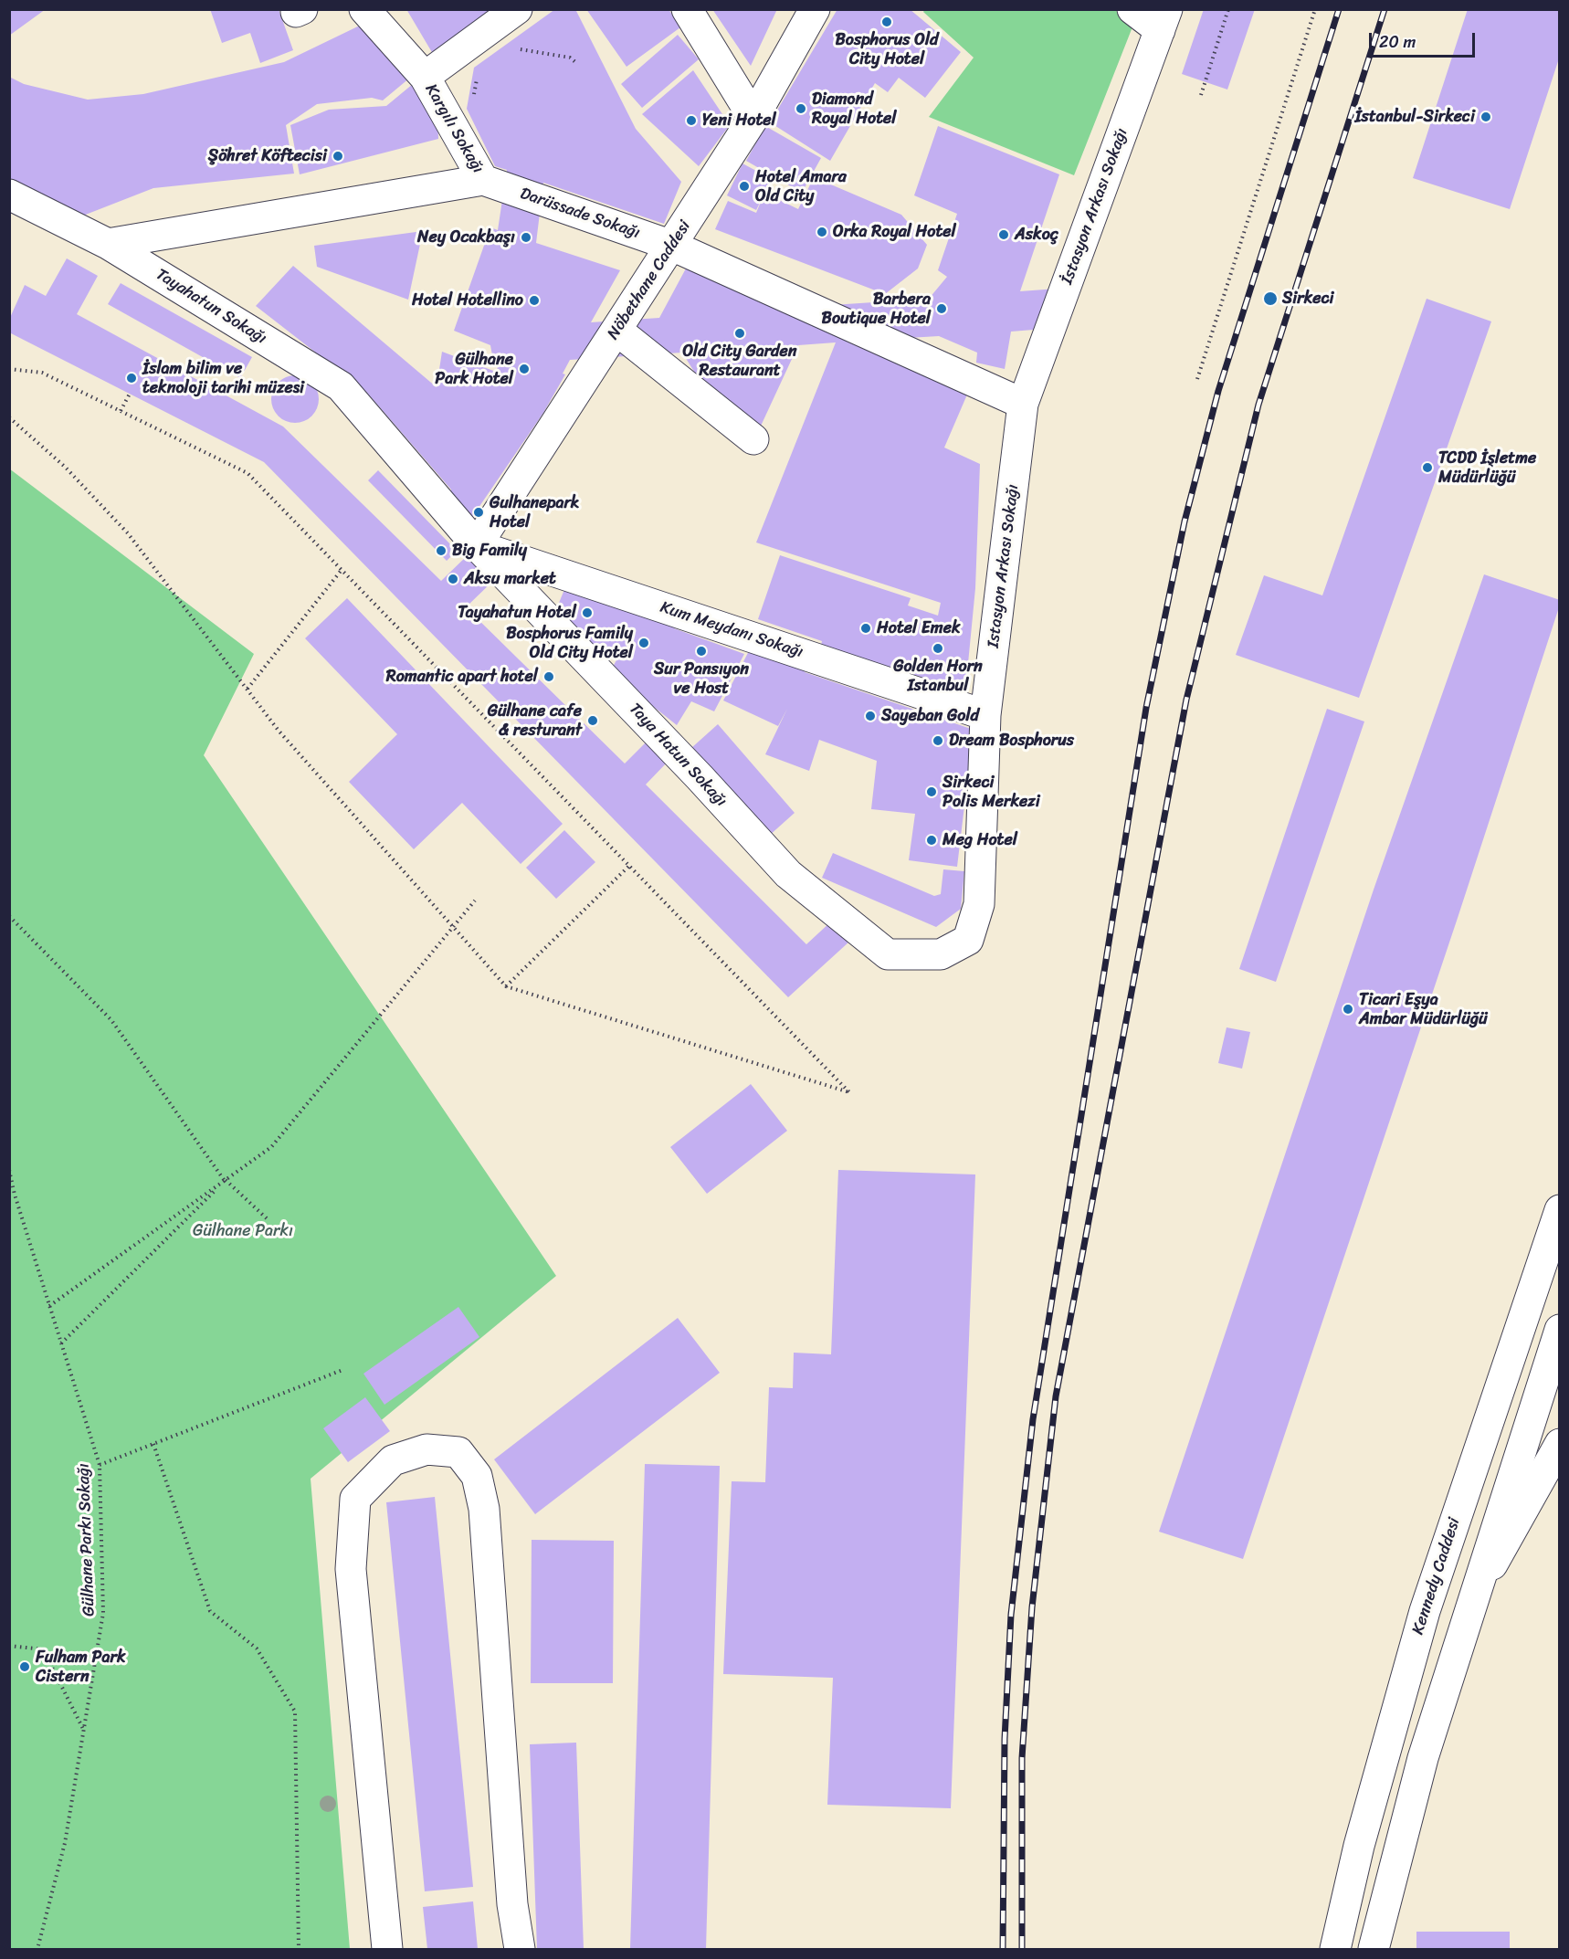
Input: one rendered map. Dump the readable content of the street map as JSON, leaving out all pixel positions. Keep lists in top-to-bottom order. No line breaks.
{"streets":{"street":["Kargılı Sokağı","İstasyon Arkası Sokağı","Darüssade Sokağı","Nöbethane Caddesi","Tayahatun Sokağı","Istasyon Arkası Sokağı","Kum Meydanı Sokağı","Taya Hatun Sokağı","Kennedy Caddesi"],"path":["Gülhane Parkı Sokağı"]},"crossings":[["Kargılı Sokağı","Darüssade Sokağı"],["İstasyon Arkası Sokağı","Darüssade Sokağı"],["İstasyon Arkası Sokağı","Istasyon Arkası Sokağı"],["Darüssade Sokağı","Nöbethane Caddesi"],["Darüssade Sokağı","Tayahatun Sokağı"],["Darüssade Sokağı","Istasyon Arkası Sokağı"],["Nöbethane Caddesi","Tayahatun Sokağı"],["Nöbethane Caddesi","Kum Meydanı Sokağı"],["Nöbethane Caddesi","Taya Hatun Sokağı"],["Tayahatun Sokağı","Kum Meydanı Sokağı"],["Tayahatun Sokağı","Taya Hatun Sokağı"],["Istasyon Arkası Sokağı","Kum Meydanı Sokağı"],["Istasyon Arkası Sokağı","Taya Hatun Sokağı"],["Kum Meydanı Sokağı","Taya Hatun Sokağı"]],"parks":["Gülhane Parkı"],"places":["Bosphorus Old City Hotel","Diamond Royal Hotel","İstanbul-Sirkeci","Yeni Hotel","Şöhret Köftecisi","Hotel Amara Old City","Orka Royal Hotel","Askoç","Ney Ocakbaşı","Sirkeci","Hotel Hotellino","Barbera Boutique Hotel","Old City Garden Restaurant","Gülhane Park Hotel","İslam bilim ve teknoloji tarihi müzesi","TCDD İşletme Müdürlüğü","Gulhanepark Hotel","Big Family","Aksu market","Tayahatun Hotel","Hotel Emek","Bosphorus Family Old City Hotel","Golden Horn Istanbul","Sur Pansıyon ve Host","Romantic apart hotel","Sayeban Gold","Gülhane cafe & resturant","Dream Bosphorus","Sirkeci Polis Merkezi","Meg Hotel","Ticari Eşya Ambar Müdürlüğü","Fulham Park Cistern"],"scale_bar":"20 m"}
